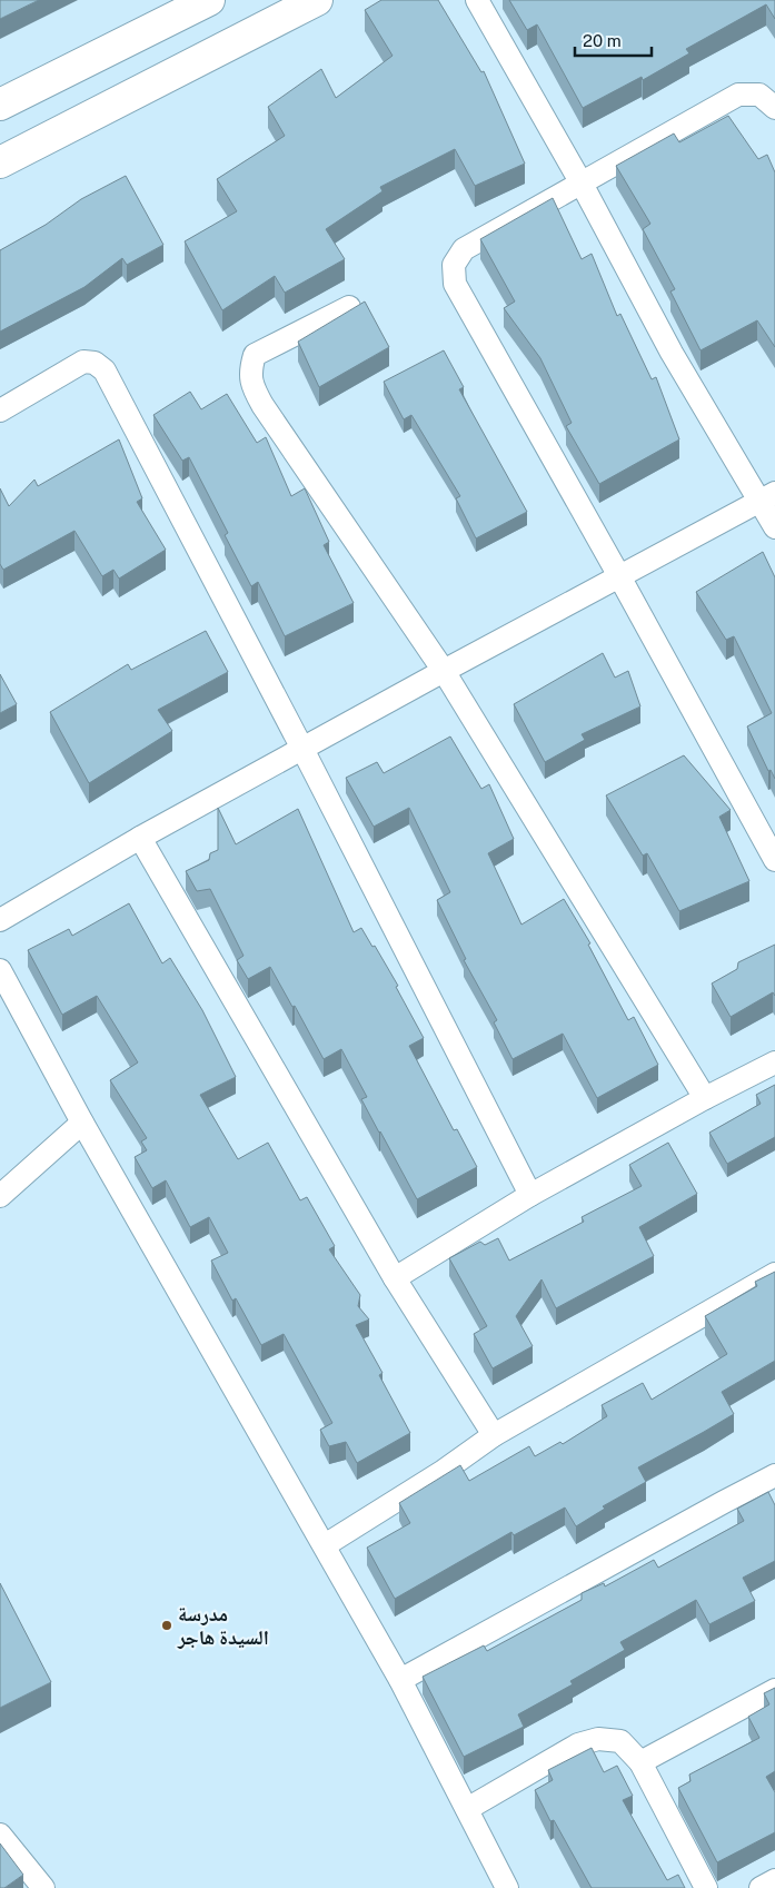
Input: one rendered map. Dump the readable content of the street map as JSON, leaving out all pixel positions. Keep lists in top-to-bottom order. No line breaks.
{"places":["مدرسة السيدة هاجر"],"scale_bar":"20 m"}
